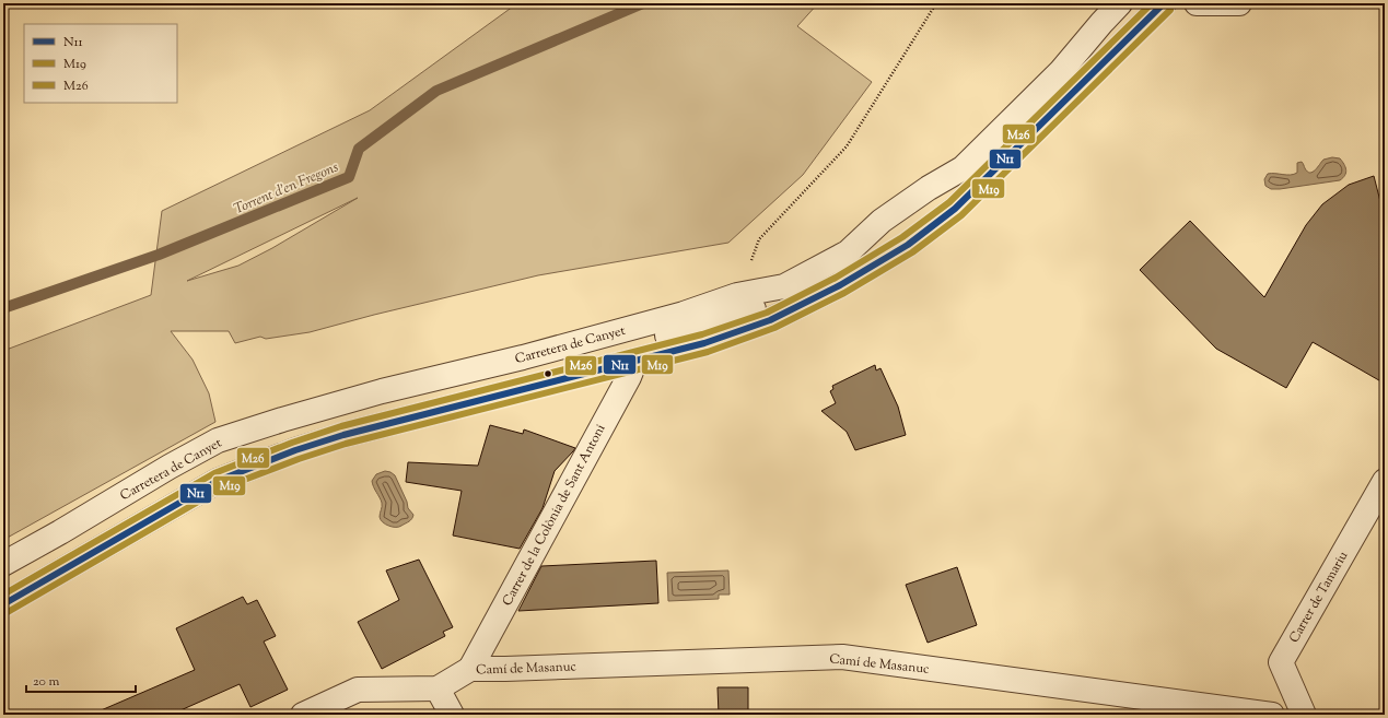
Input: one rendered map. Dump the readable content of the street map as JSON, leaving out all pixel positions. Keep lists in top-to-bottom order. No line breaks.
{"streets":{"street":["Carretera de Canyet","Carrer de la Colònia de Sant Antoni","Carrer de Tamariu","Camí de Masanuc"]},"crossings":[["Carretera de Canyet","Carrer de la Colònia de Sant Antoni"],["Carrer de la Colònia de Sant Antoni","Camí de Masanuc"]],"water":["Torrent d'en Fregons"],"lines":["transit line N11","transit line M26","transit line M19"],"legend":["N11","M19","M26"],"scale_bar":"20 m"}
